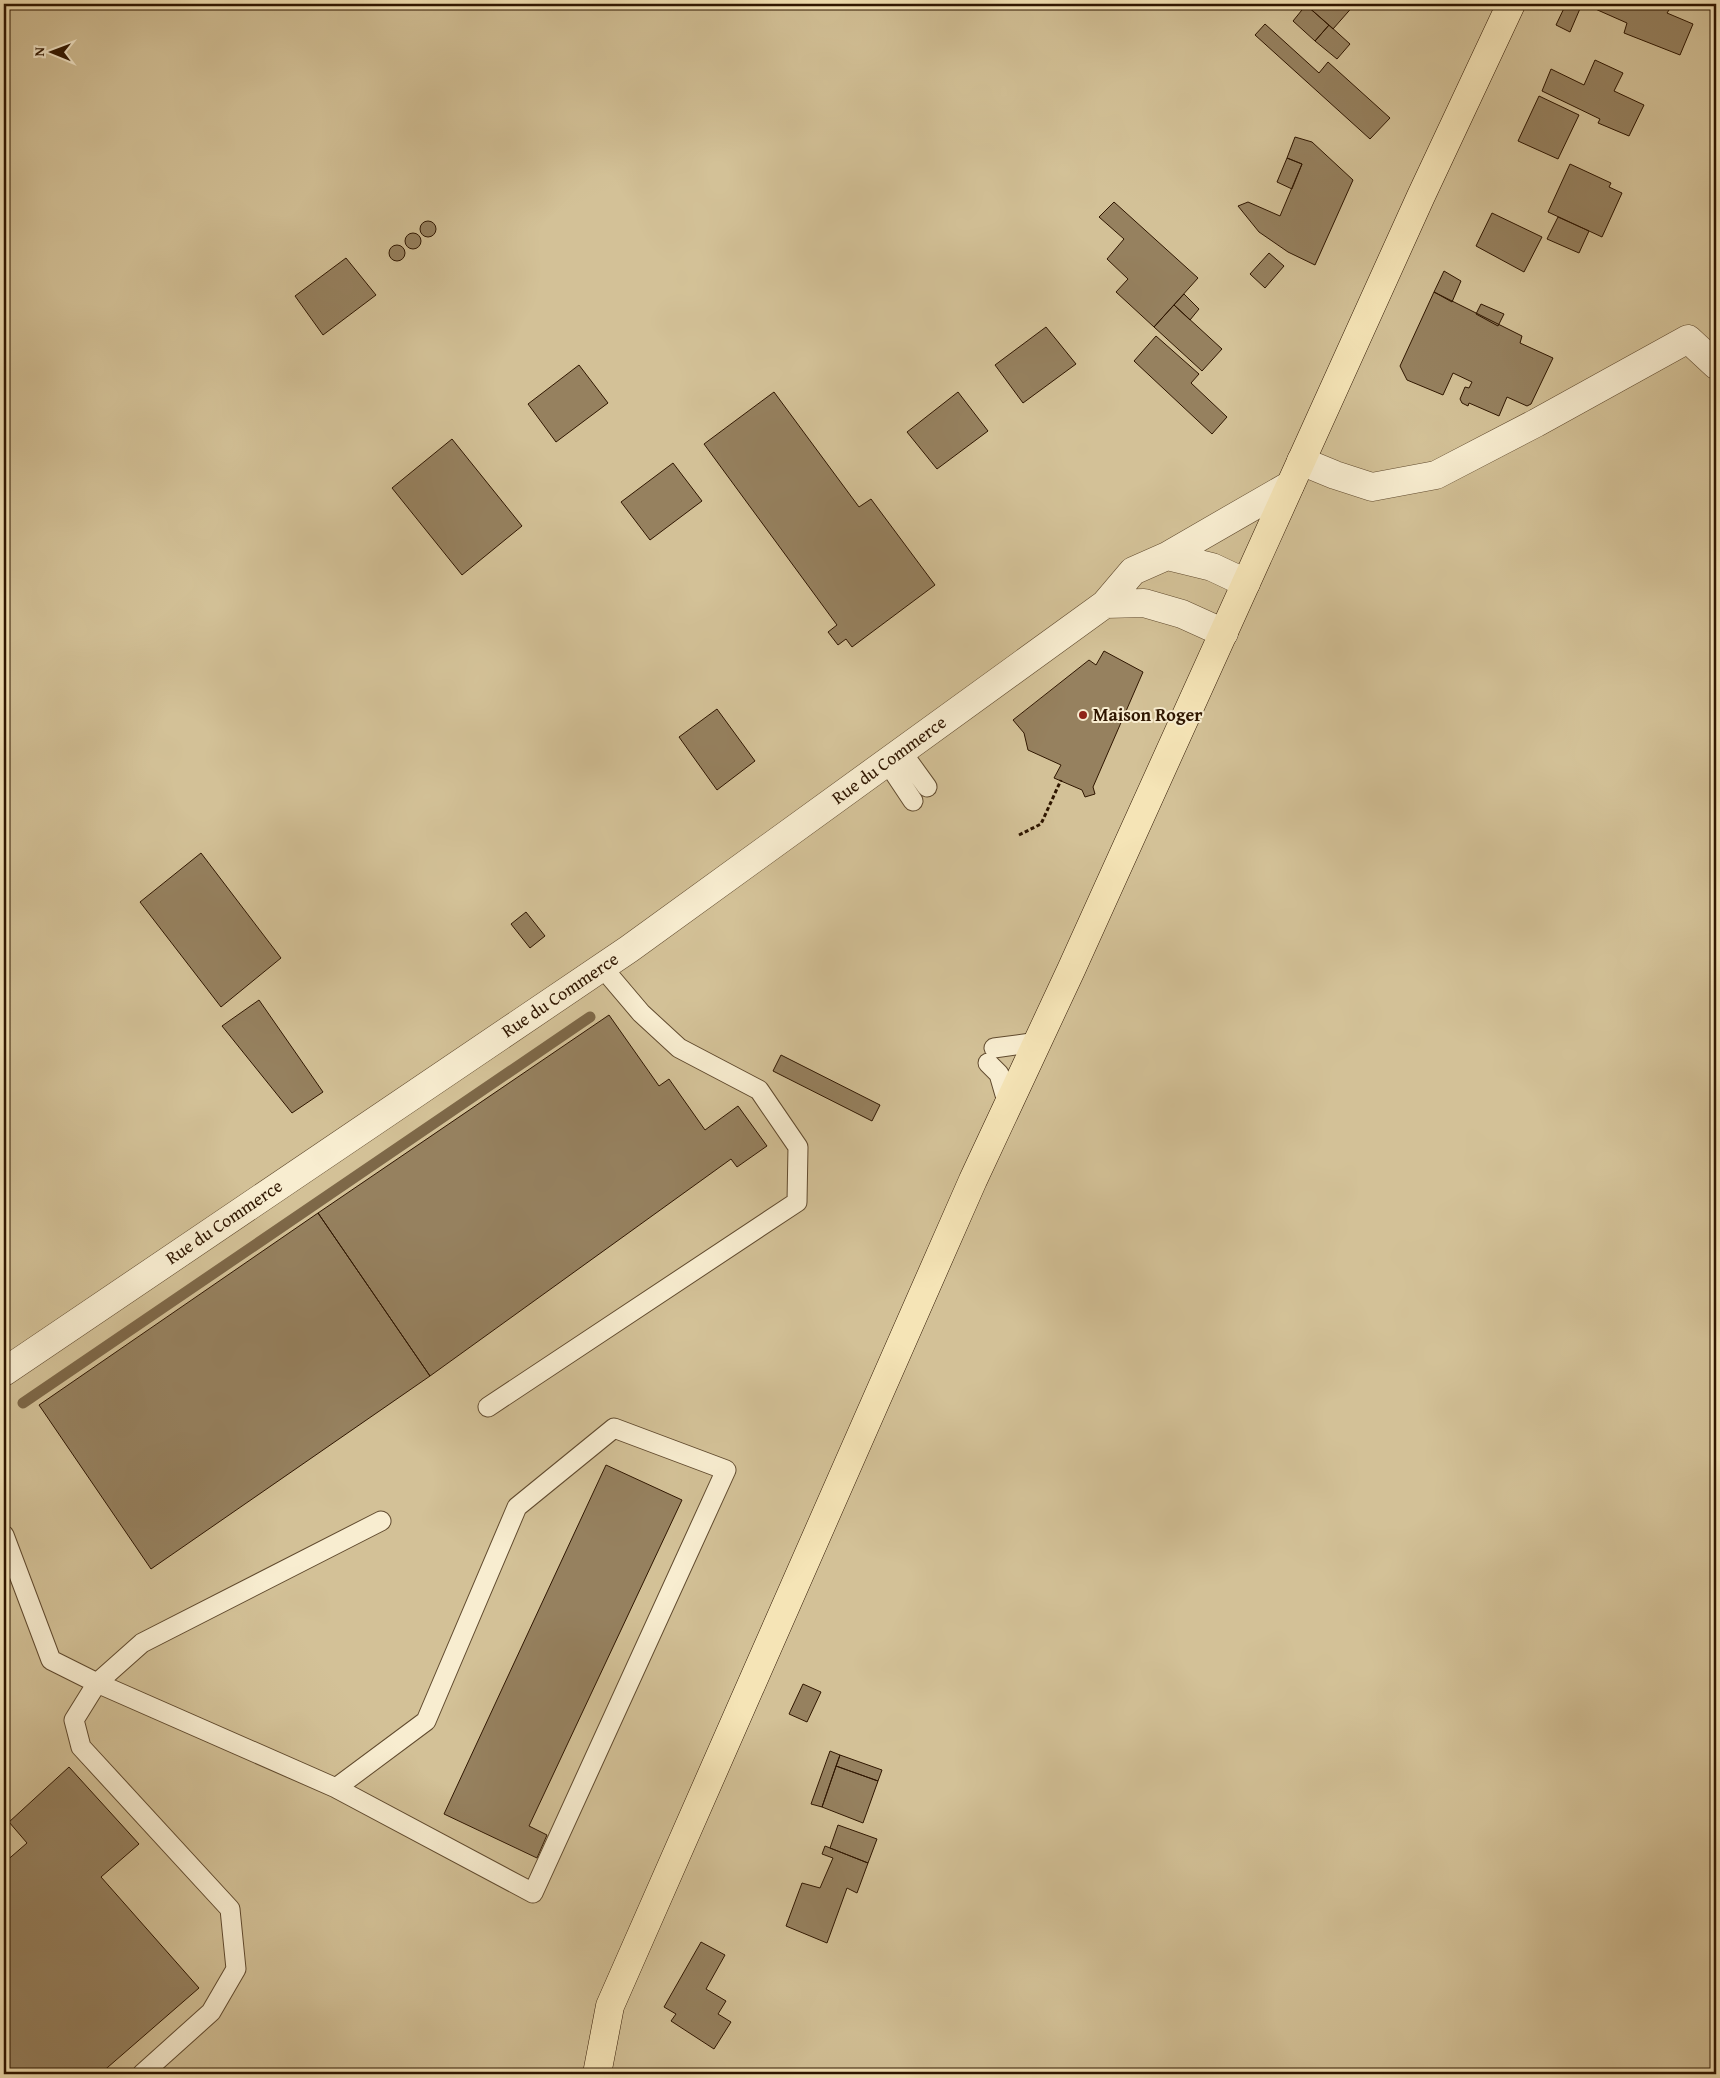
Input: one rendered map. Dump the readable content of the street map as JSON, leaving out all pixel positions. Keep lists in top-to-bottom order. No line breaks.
{"streets":{"street":["Rue du Commerce"]},"places":["Maison Roger"],"north":"left"}
